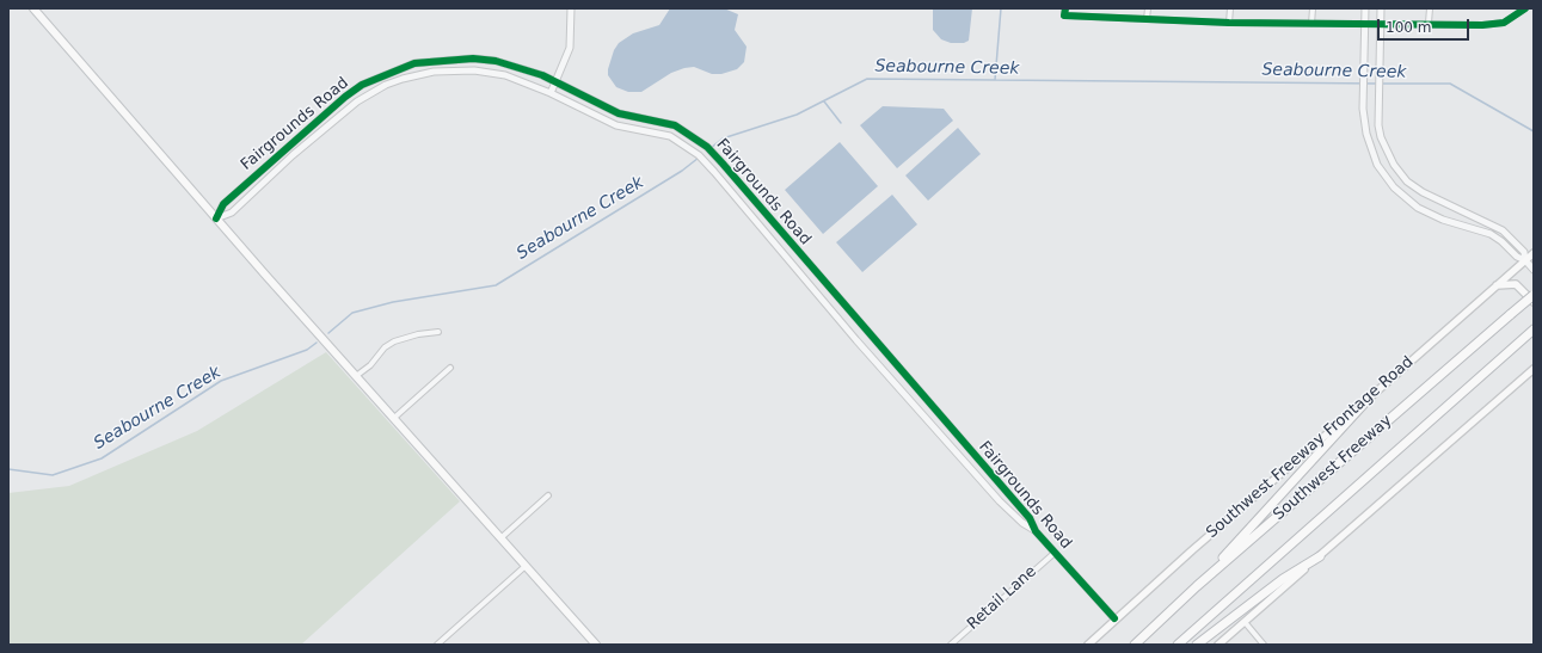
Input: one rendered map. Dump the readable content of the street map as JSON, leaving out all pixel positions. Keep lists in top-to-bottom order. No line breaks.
{"streets":{"highway":["Southwest Freeway"],"main road":["Southwest Freeway Frontage Road"],"street":["Fairgrounds Road","Retail Lane"]},"crossings":[["Fairgrounds Road","Southwest Freeway Frontage Road"],["Fairgrounds Road","Retail Lane"]],"water":["Seabourne Creek"],"scale_bar":"100 m"}
